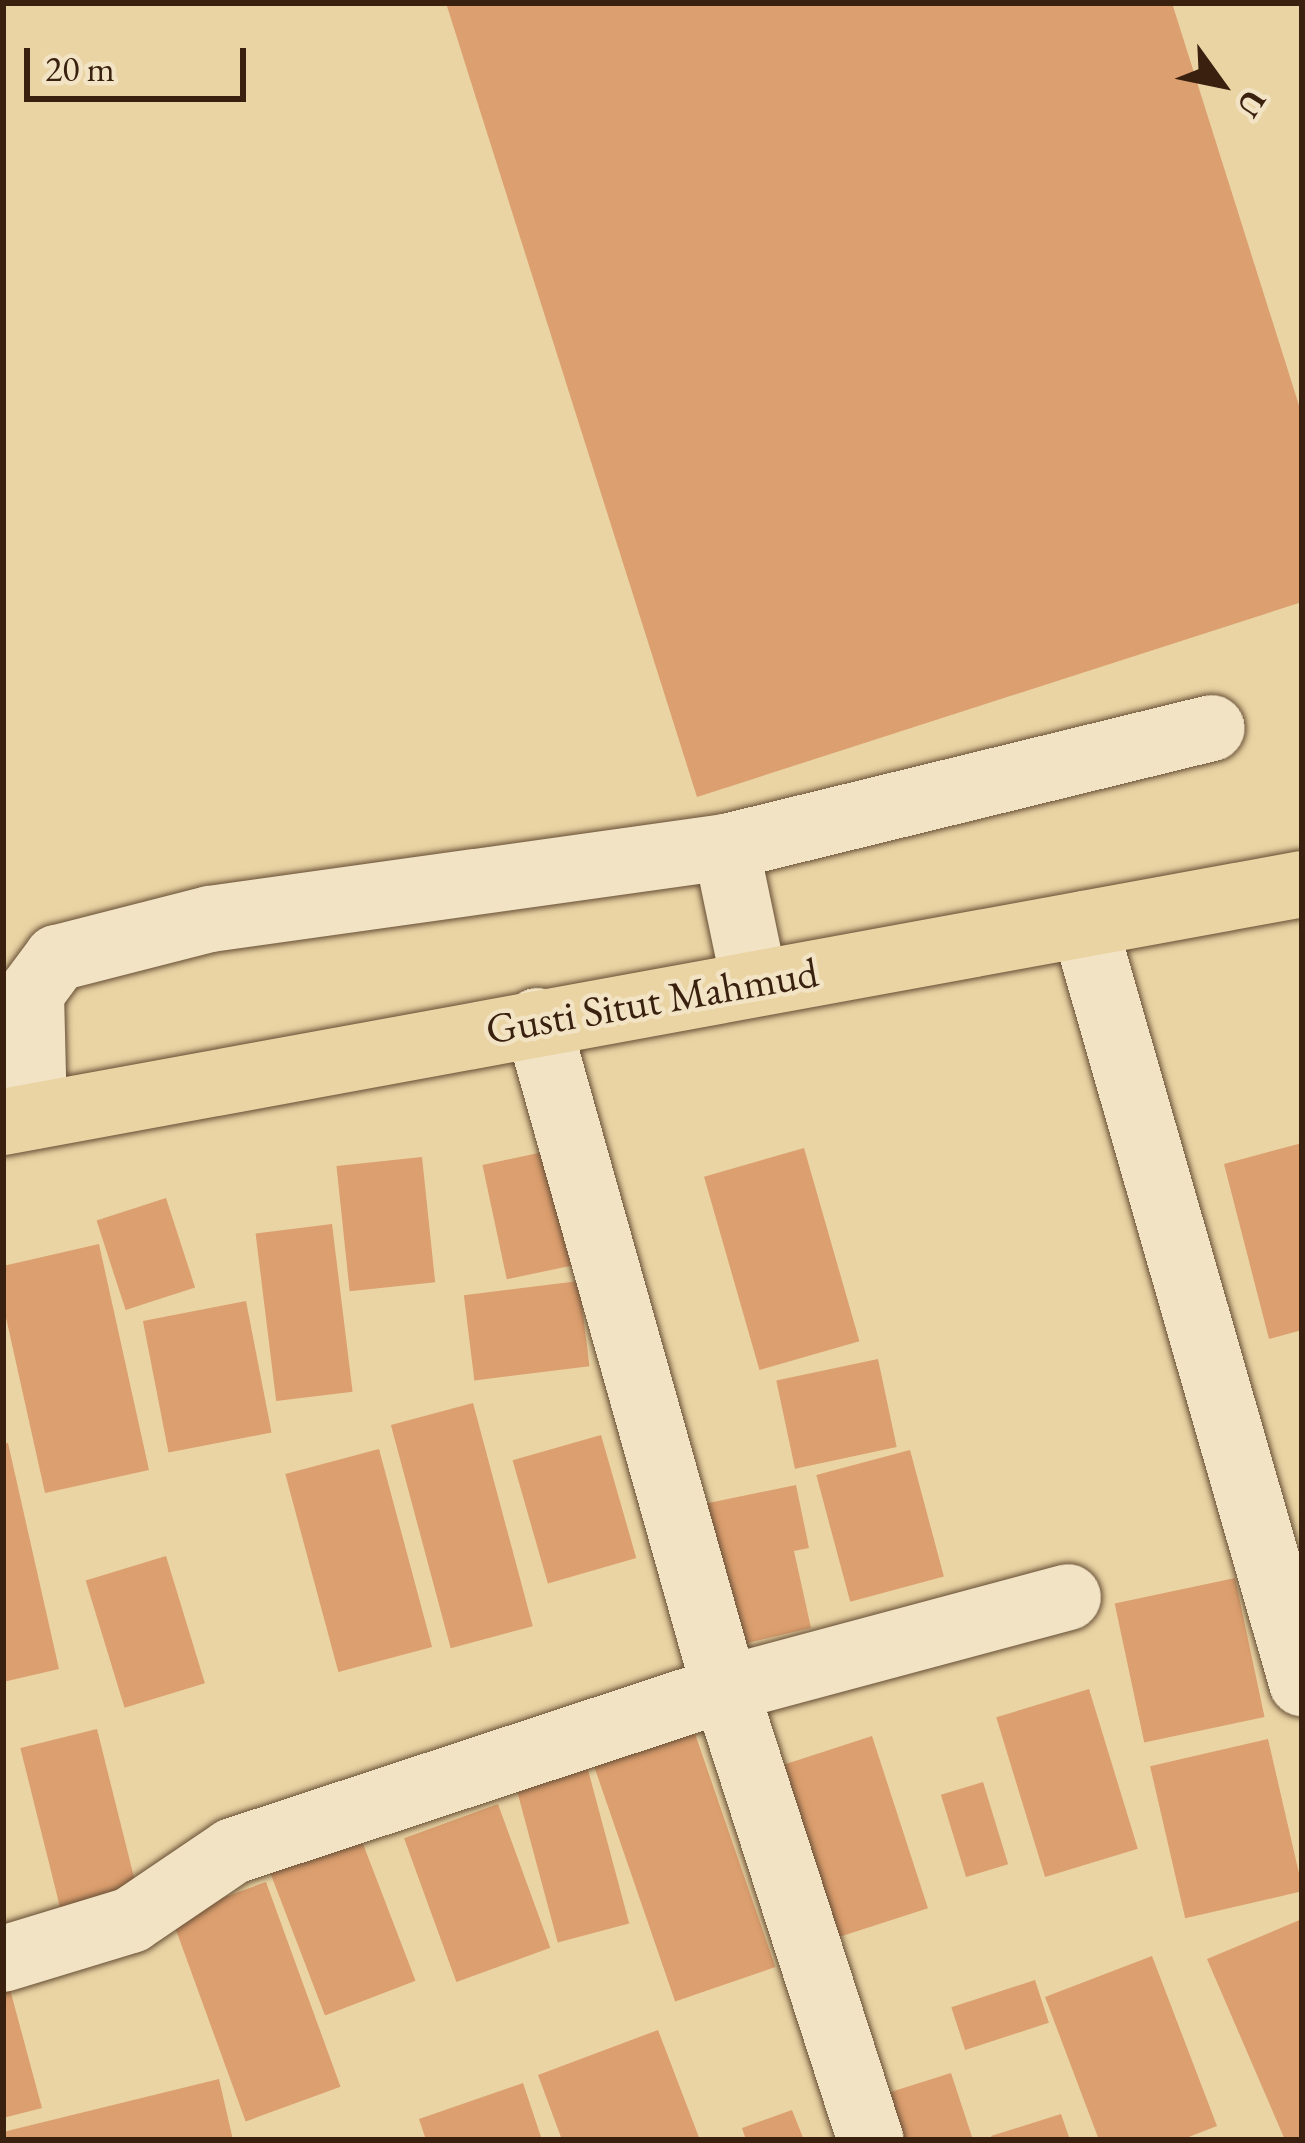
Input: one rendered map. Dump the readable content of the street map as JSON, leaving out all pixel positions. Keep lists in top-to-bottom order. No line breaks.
{"streets":{"highway":["Gusti Situt Mahmud"]},"scale_bar":"20 m","north":"bottom right"}
